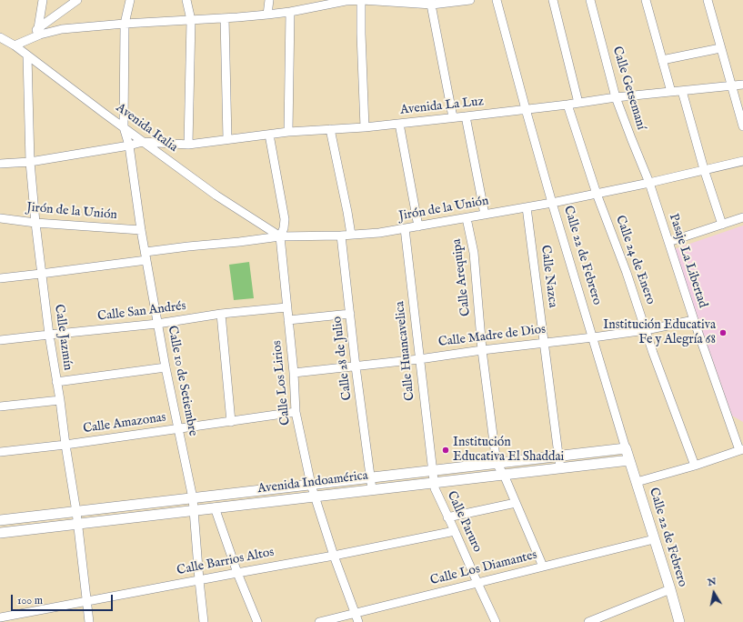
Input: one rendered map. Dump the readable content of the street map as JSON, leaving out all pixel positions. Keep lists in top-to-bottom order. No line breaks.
{"streets":{"street":["Calle Getsemaní","Avenida La Luz","Avenida Italia","Jirón de la Unión","Calle 22 de Febrero","Calle 24 de Enero","Pasaje La Libertad","Calle Nazca","Calle Arequipa","Calle San Andrés","Calle Madre de Dios","Calle Jazmín","Calle Huancavelica","Calle 28 de Julio","Calle 10 de Setiembre","Calle Los Lirios","Calle Amazonas","Avenida Indoamérica","Calle Paruro","Calle Barrios Altos","Calle Los Diamantes"]},"crossings":[["Calle Getsemaní","Avenida La Luz"],["Calle Getsemaní","Jirón de la Unión"],["Calle Getsemaní","Pasaje La Libertad"],["Avenida La Luz","Avenida Italia"],["Avenida La Luz","Calle 22 de Febrero"],["Avenida La Luz","Calle 24 de Enero"],["Avenida La Luz","Calle 10 de Setiembre"],["Avenida La Luz","Calle Los Lirios"],["Avenida Italia","Jirón de la Unión"],["Avenida Italia","Calle Jazmín"],["Avenida Italia","Calle 10 de Setiembre"],["Avenida Italia","Calle Los Lirios"],["Jirón de la Unión","Calle 22 de Febrero"],["Jirón de la Unión","Calle 24 de Enero"],["Jirón de la Unión","Pasaje La Libertad"],["Jirón de la Unión","Calle Nazca"],["Jirón de la Unión","Calle Arequipa"],["Jirón de la Unión","Calle Jazmín"],["Jirón de la Unión","Calle Huancavelica"],["Jirón de la Unión","Calle 28 de Julio"],["Jirón de la Unión","Calle 10 de Setiembre"],["Jirón de la Unión","Calle Los Lirios"],["Calle 22 de Febrero","Calle Madre de Dios"],["Calle 22 de Febrero","Avenida Indoamérica"],["Calle 22 de Febrero","Calle Los Diamantes"],["Calle 24 de Enero","Calle Madre de Dios"],["Pasaje La Libertad","Calle Madre de Dios"],["Calle Nazca","Calle Madre de Dios"],["Calle Nazca","Avenida Indoamérica"],["Calle Arequipa","Calle Madre de Dios"],["Calle Arequipa","Avenida Indoamérica"],["Calle San Andrés","Calle Jazmín"],["Calle San Andrés","Calle 10 de Setiembre"],["Calle San Andrés","Calle Los Lirios"],["Calle Madre de Dios","Calle Huancavelica"],["Calle Madre de Dios","Calle 28 de Julio"],["Calle Madre de Dios","Calle Los Lirios"],["Calle Jazmín","Calle Amazonas"],["Calle Jazmín","Avenida Indoamérica"],["Calle Jazmín","Calle Barrios Altos"],["Calle Huancavelica","Avenida Indoamérica"],["Calle Huancavelica","Calle Paruro"],["Calle 28 de Julio","Avenida Indoamérica"],["Calle 10 de Setiembre","Calle Amazonas"],["Calle 10 de Setiembre","Avenida Indoamérica"],["Calle 10 de Setiembre","Calle Barrios Altos"],["Calle Los Lirios","Calle Amazonas"],["Calle Los Lirios","Avenida Indoamérica"],["Calle Los Lirios","Calle Barrios Altos"],["Calle Los Lirios","Calle Los Diamantes"],["Avenida Indoamérica","Calle Paruro"],["Calle Paruro","Calle Barrios Altos"],["Calle Paruro","Calle Los Diamantes"]],"places":["Institución Educativa Fe y Alegría 68","Institución Educativa El Shaddai"],"scale_bar":"100 m","north":"top"}
